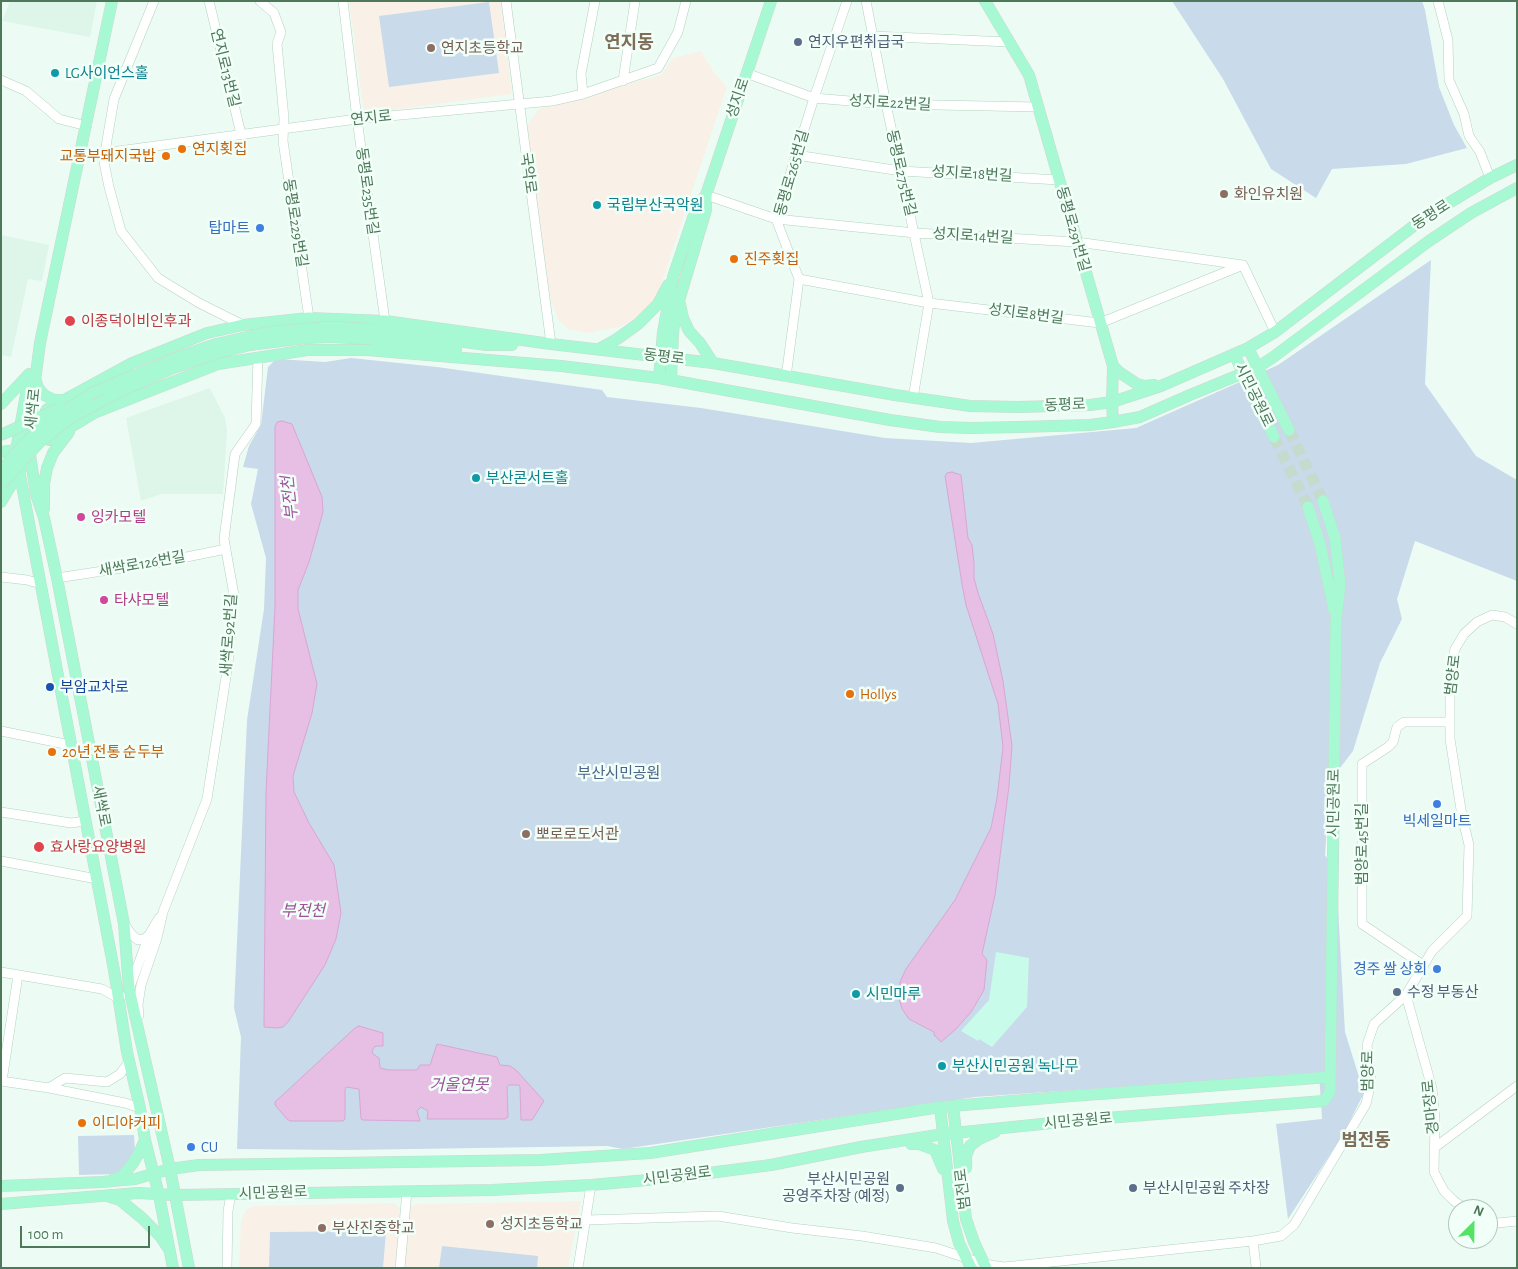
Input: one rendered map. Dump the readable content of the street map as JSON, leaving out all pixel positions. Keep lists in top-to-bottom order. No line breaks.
{"streets":{"main road":["성지로","동평로","동평로291번길","시민공원로","새싹로","범전로"],"street":["연지로13번길","성지로22번길","연지로","국악로","동평로265번길","동평로275번길","성지로18번길","동평로235번길","동평로229번길","성지로14번길","성지로8번길","새싹로126번길","새싹로92번길","범양로","범양로45번길","경마장로"]},"crossings":[["연지로13번길","연지로"],["성지로","성지로22번길"],["성지로","동평로"],["성지로","성지로14번길"],["성지로22번길","동평로265번길"],["성지로22번길","동평로275번길"],["성지로22번길","동평로291번길"],["연지로","국악로"],["연지로","동평로235번길"],["연지로","동평로229번길"],["연지로","새싹로"],["국악로","동평로"],["동평로265번길","성지로18번길"],["동평로265번길","동평로"],["동평로265번길","성지로14번길"],["동평로265번길","성지로8번길"],["동평로275번길","성지로18번길"],["동평로275번길","동평로"],["동평로275번길","성지로14번길"],["동평로275번길","성지로8번길"],["성지로18번길","동평로291번길"],["동평로","동평로291번길"],["동평로","시민공원로"],["동평로291번길","성지로14번길"],["동평로291번길","성지로8번길"],["성지로14번길","성지로8번길"],["시민공원로","새싹로"],["시민공원로","범전로"],["새싹로","새싹로126번길"],["새싹로","새싹로92번길"],["새싹로126번길","새싹로92번길"],["범양로","범양로45번길"],["범양로","경마장로"],["범양로","범전로"]],"districts":["연지동","범전동"],"water":["부전천","거울연못"],"parks":["부산시민공원"],"places":["연지우편취급국","연지초등학교","LG사이언스홀","연지횟집","교통부돼지국밥","화인유치원","국립부산국악원","탑마트","진주횟집","이종덕이비인후과","부산콘서트홀","잉카모텔","타샤모텔","부암교차로","Hollys","20년 전통 순두부","빅세일마트","뽀로로도서관","효사랑요양병원","경주 쌀 상회","수정 부동산","시민마루","부산시민공원 녹나무","이디야커피","CU","부산시민공원 공영주차장 (예정)","부산시민공원 주차장","성지초등학교","부산진중학교"],"scale_bar":"100 m","north":"top right"}
